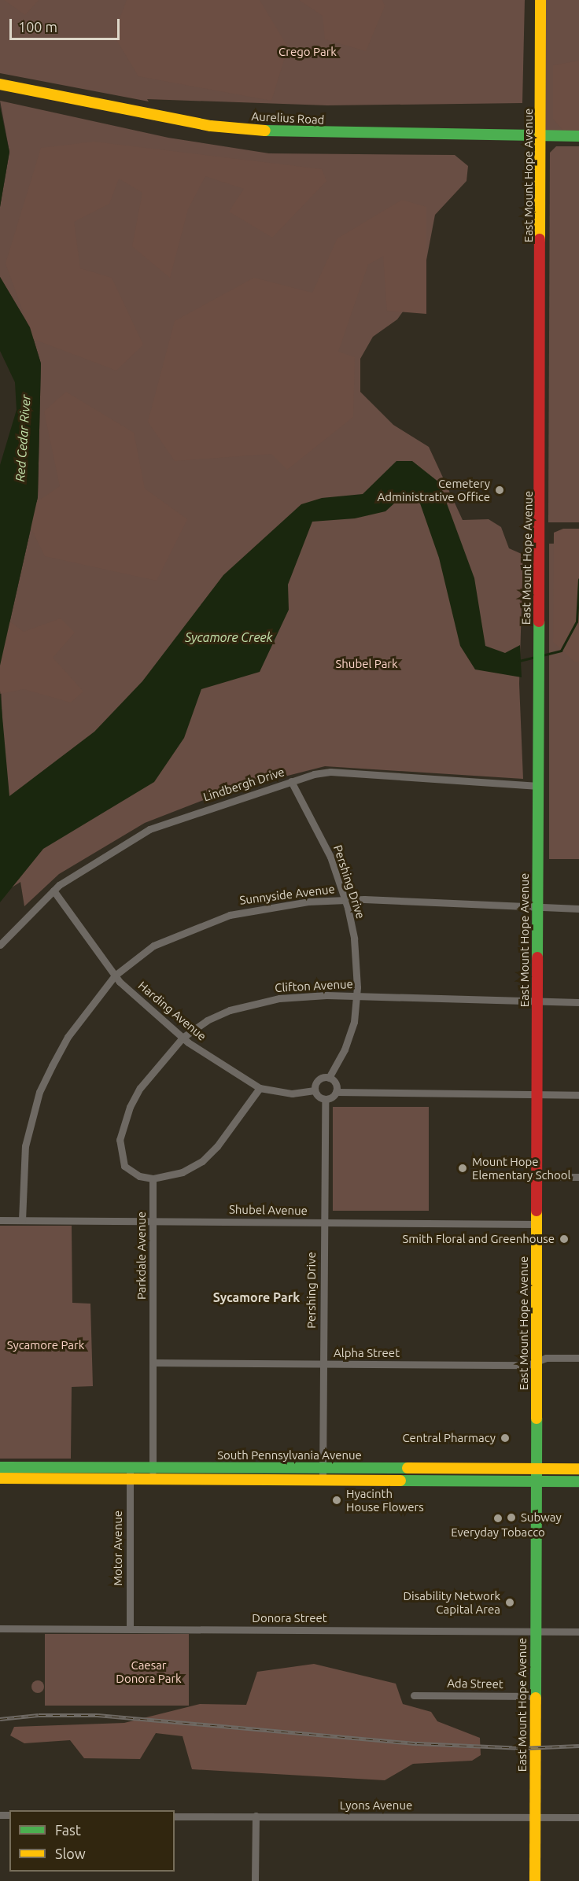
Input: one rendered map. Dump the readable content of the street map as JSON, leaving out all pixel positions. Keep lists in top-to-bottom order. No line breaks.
{"streets":{"street":["Aurelius Road","East Mount Hope Avenue","Lindbergh Drive","Pershing Drive","Sunnyside Avenue","Clifton Avenue","Harding Avenue","Shubel Avenue","Parkdale Avenue","Alpha Street","South Pennsylvania Avenue","Motor Avenue","Donora Street","Ada Street","Lyons Avenue"]},"crossings":[["Aurelius Road","East Mount Hope Avenue"],["East Mount Hope Avenue","Lindbergh Drive"],["East Mount Hope Avenue","Sunnyside Avenue"],["East Mount Hope Avenue","Clifton Avenue"],["East Mount Hope Avenue","Shubel Avenue"],["East Mount Hope Avenue","Alpha Street"],["East Mount Hope Avenue","South Pennsylvania Avenue"],["East Mount Hope Avenue","Donora Street"],["East Mount Hope Avenue","Ada Street"],["East Mount Hope Avenue","Lyons Avenue"],["Lindbergh Drive","Pershing Drive"],["Lindbergh Drive","Harding Avenue"],["Pershing Drive","Sunnyside Avenue"],["Pershing Drive","Clifton Avenue"],["Pershing Drive","Harding Avenue"],["Pershing Drive","Shubel Avenue"],["Pershing Drive","Alpha Street"],["Pershing Drive","South Pennsylvania Avenue"],["Sunnyside Avenue","Harding Avenue"],["Sunnyside Avenue","Shubel Avenue"],["Clifton Avenue","Harding Avenue"],["Clifton Avenue","Parkdale Avenue"],["Shubel Avenue","Parkdale Avenue"],["Parkdale Avenue","Alpha Street"],["Parkdale Avenue","South Pennsylvania Avenue"],["South Pennsylvania Avenue","Motor Avenue"],["Motor Avenue","Donora Street"]],"districts":["Sycamore Park"],"water":["Red Cedar River","Sycamore Creek"],"parks":["Crego Park","Shubel Park","Sycamore Park","Caesar Donora Park"],"places":["Cemetery Administrative Office","Mount Hope Elementary School","Smith Floral and Greenhouse","Central Pharmacy","Hyacinth House Flowers","Subway","Everyday Tobacco","Disability Network Capital Area"],"legend":["Fast","Slow"],"scale_bar":"100 m"}
